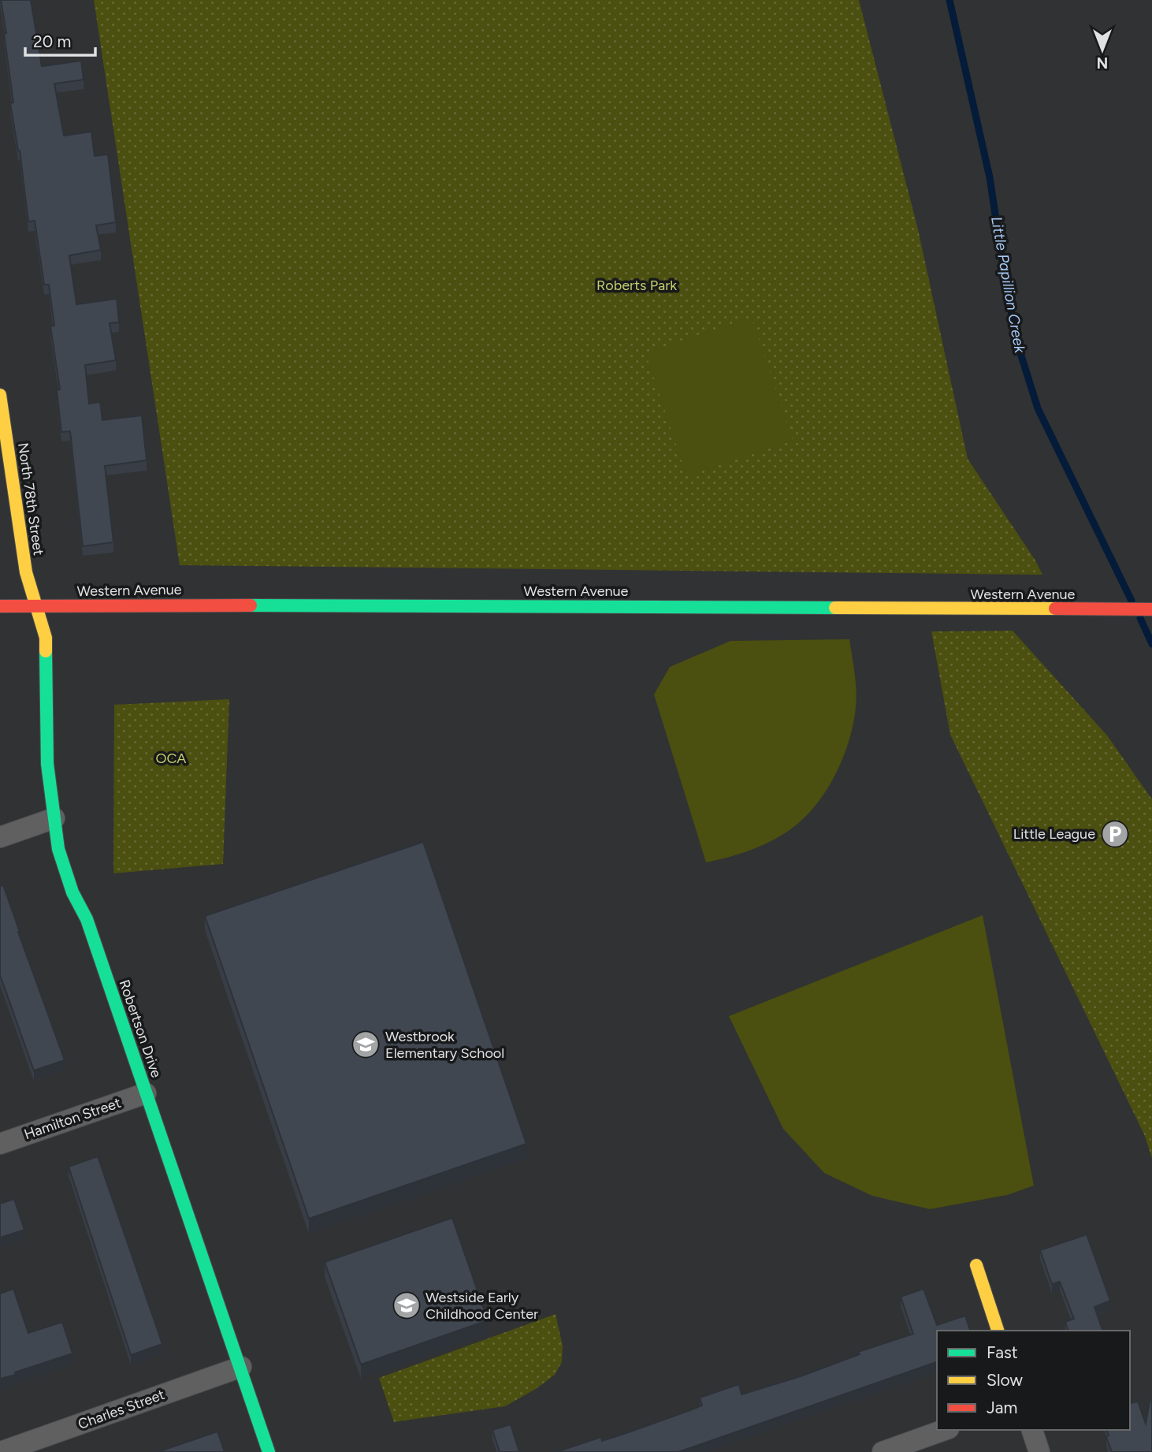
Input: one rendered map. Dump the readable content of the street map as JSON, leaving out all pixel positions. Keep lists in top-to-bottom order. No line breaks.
{"streets":{"street":["North 78th Street","Western Avenue","Robertson Drive","Hamilton Street","Charles Street"]},"crossings":[["North 78th Street","Western Avenue"],["North 78th Street","Robertson Drive"],["Western Avenue","Robertson Drive"],["Robertson Drive","Hamilton Street"],["Robertson Drive","Charles Street"]],"water":["Little Papillion Creek"],"parks":["Roberts Park","OCA"],"places":{"parking":["Little League"],"school or university":["Westbrook Elementary School","Westside Early Childhood Center"]},"legend":["Fast","Slow","Jam"],"scale_bar":"20 m","north":"bottom"}
